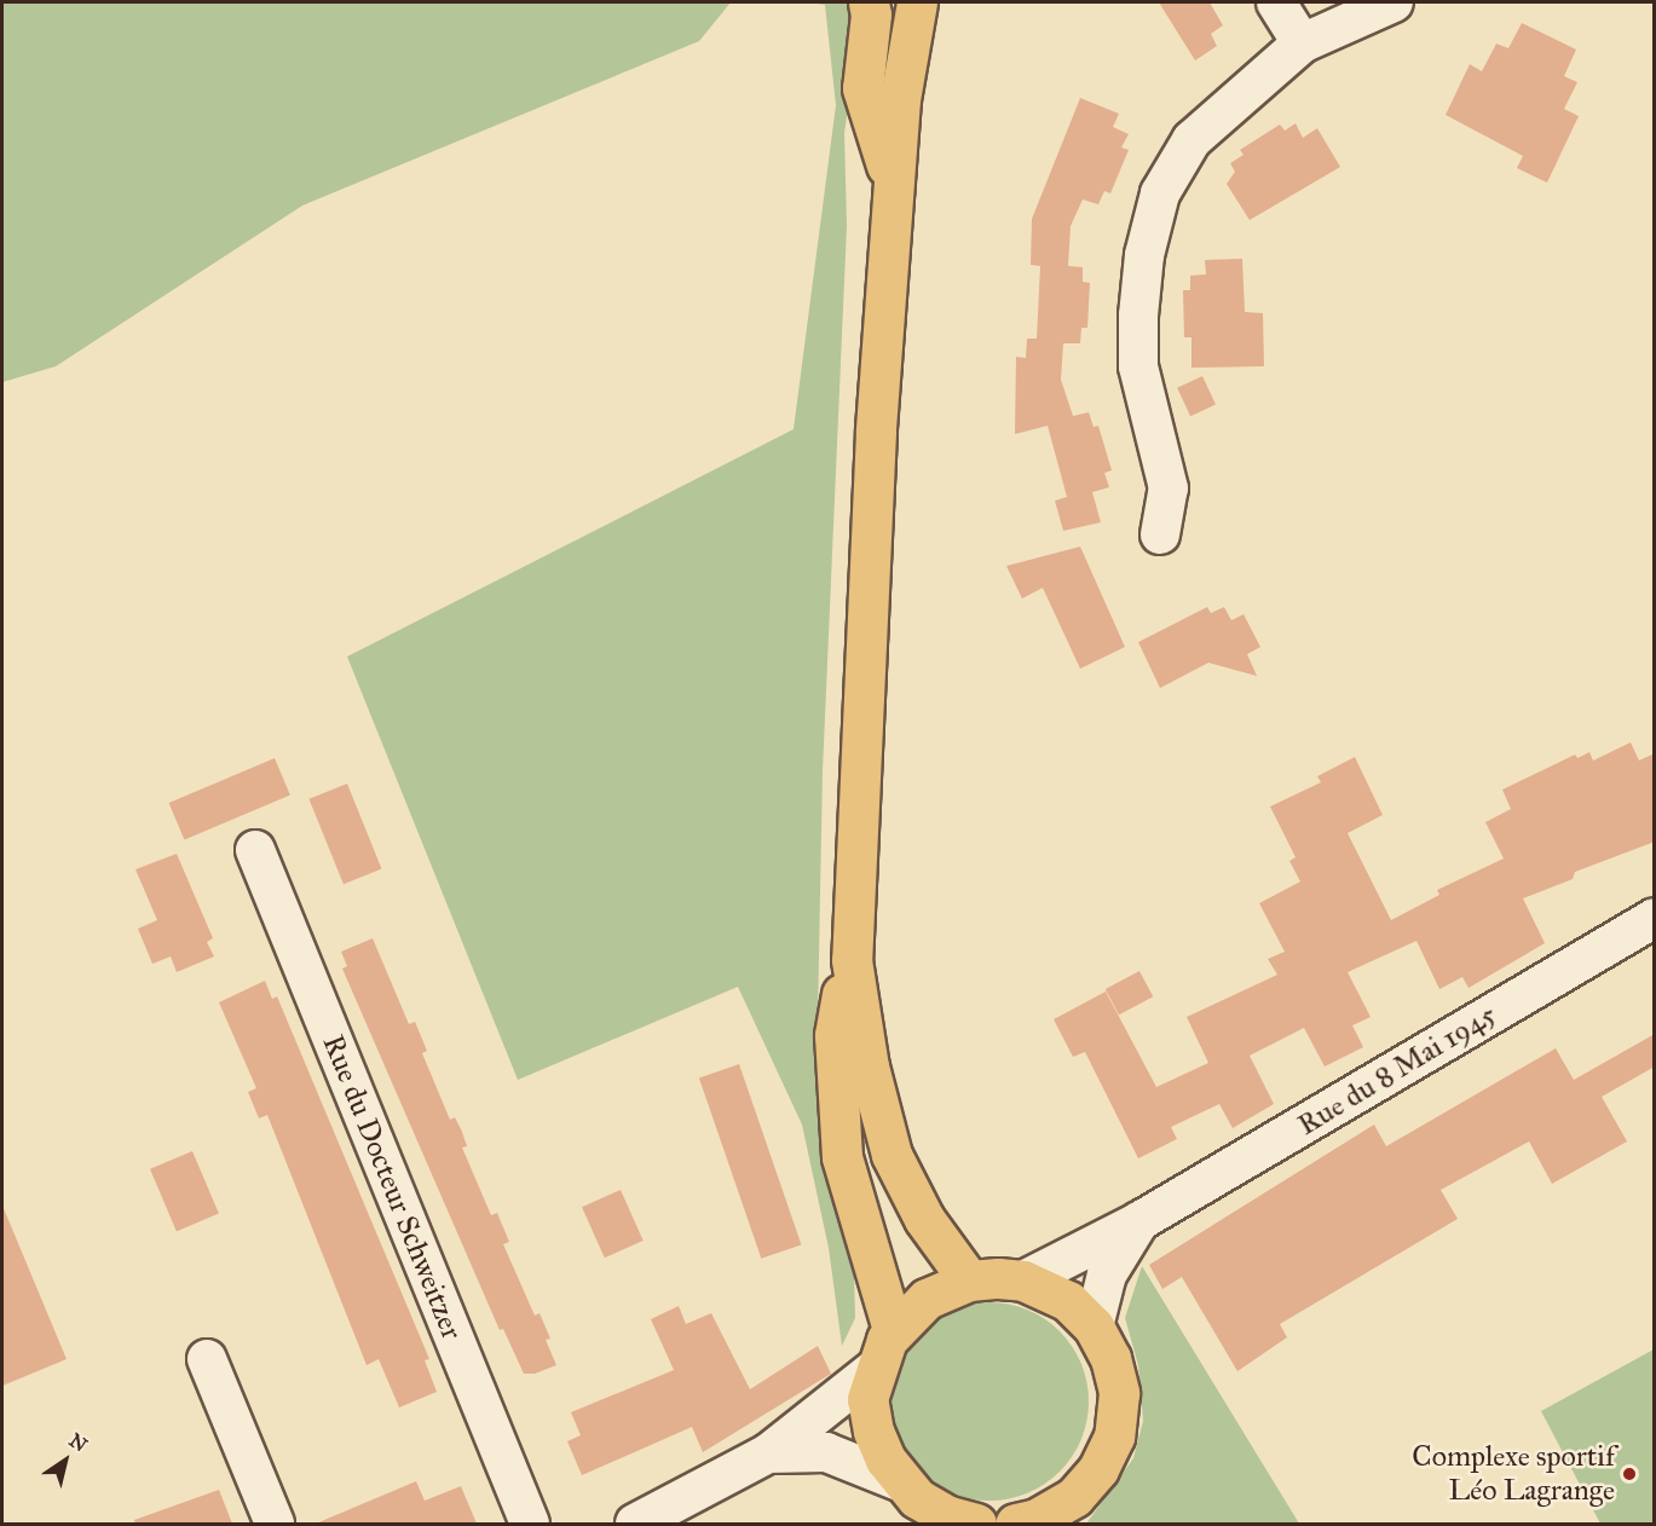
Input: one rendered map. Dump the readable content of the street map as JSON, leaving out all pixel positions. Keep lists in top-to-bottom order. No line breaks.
{"streets":{"street":["Rue du 8 Mai 1945","Rue du Docteur Schweitzer"]},"places":["Complexe sportif Léo Lagrange"],"north":"top right"}
